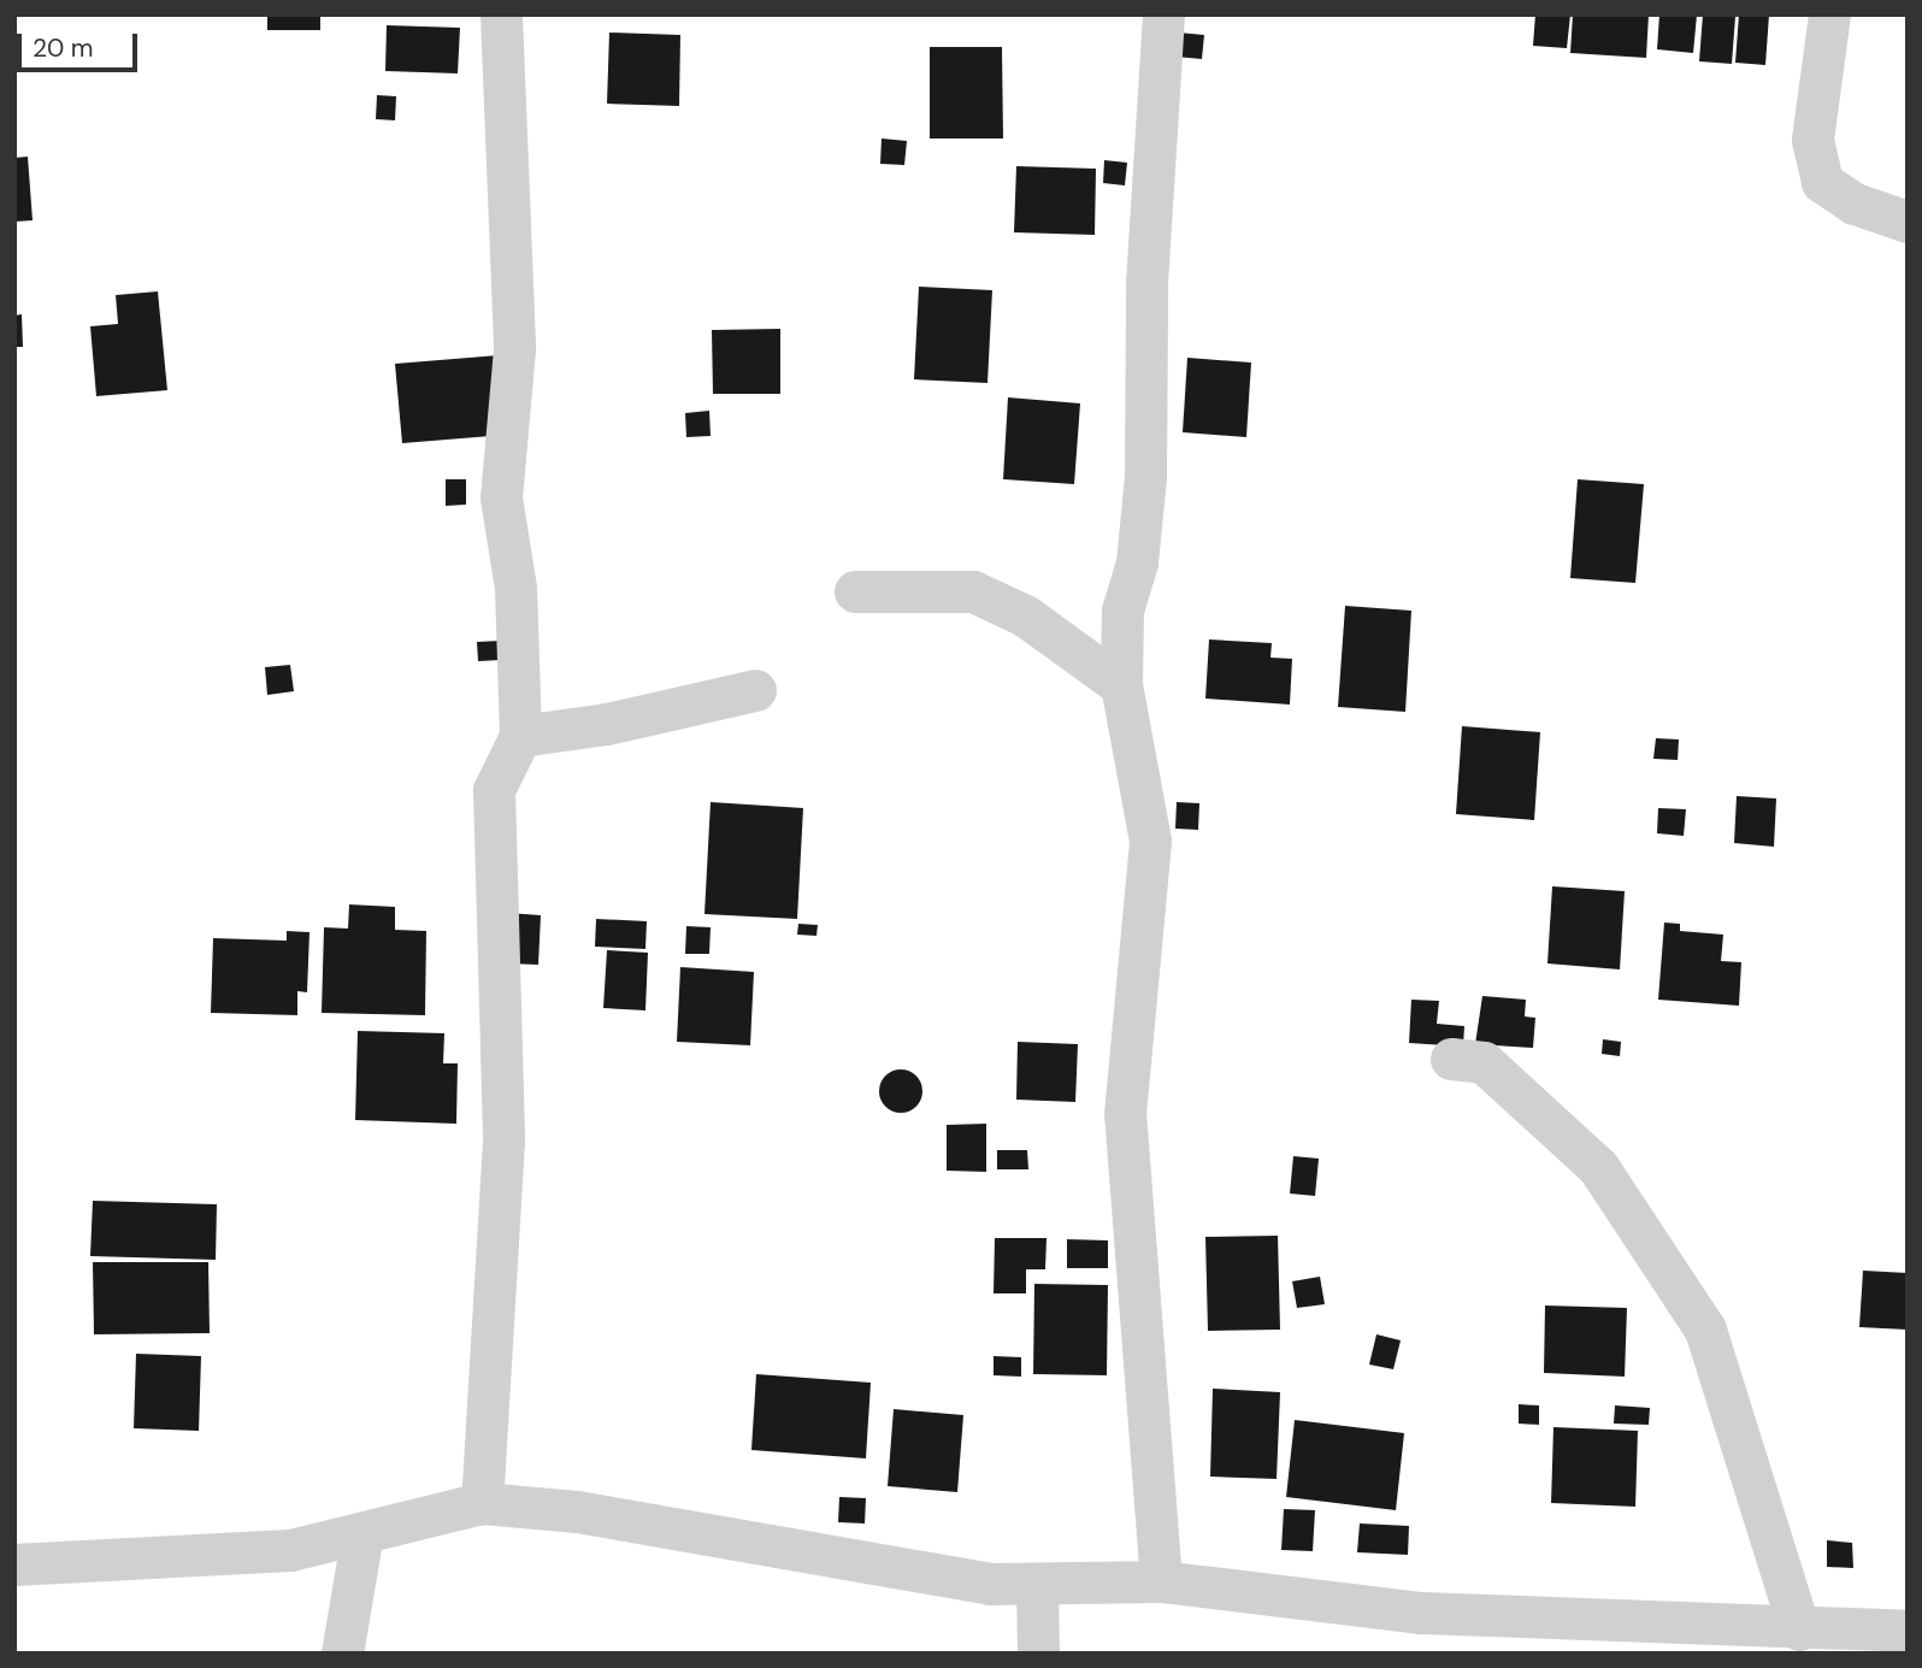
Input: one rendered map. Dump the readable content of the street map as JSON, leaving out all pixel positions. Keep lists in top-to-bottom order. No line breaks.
{"scale_bar":"20 m"}
